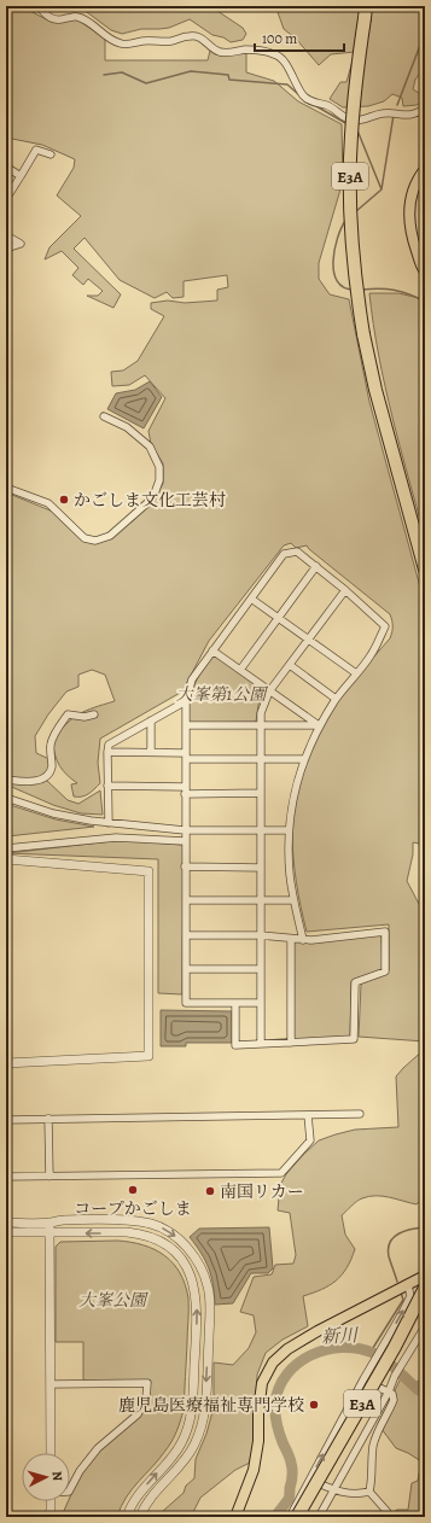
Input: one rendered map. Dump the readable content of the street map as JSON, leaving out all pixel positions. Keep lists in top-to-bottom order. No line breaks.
{"streets":{"highway":["E3A"]},"water":["新川"],"parks":["大峯第1公園","大峯公園"],"places":["かごしま文化工芸村","コープかごしま","南国リカー","鹿児島医療福祉専門学校"],"scale_bar":"100 m","north":"right"}
